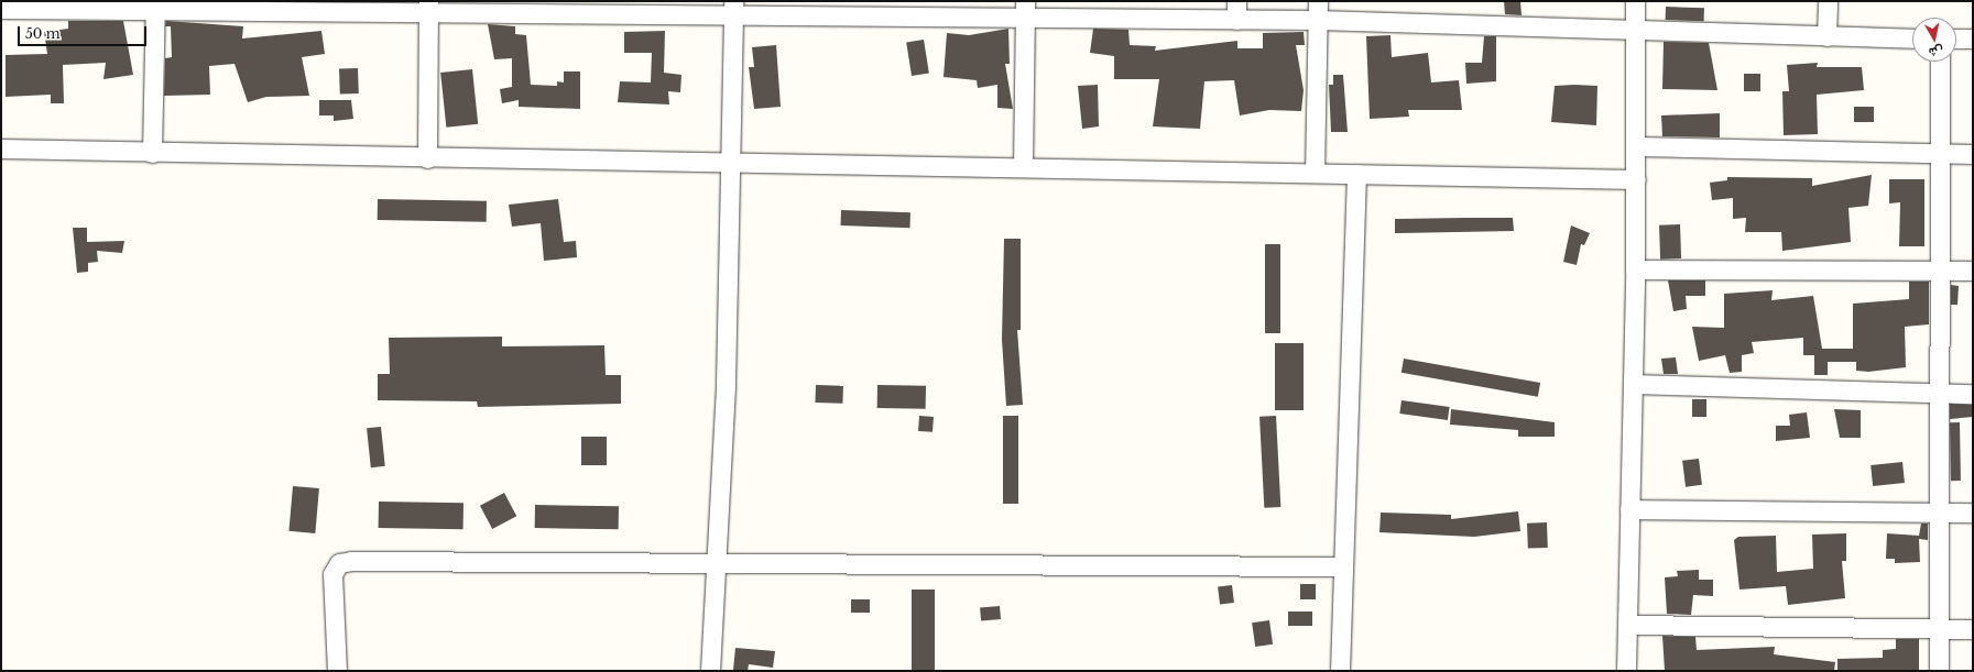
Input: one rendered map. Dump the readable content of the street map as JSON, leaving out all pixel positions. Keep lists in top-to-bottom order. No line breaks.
{"scale_bar":"50 m","north":"bottom"}
